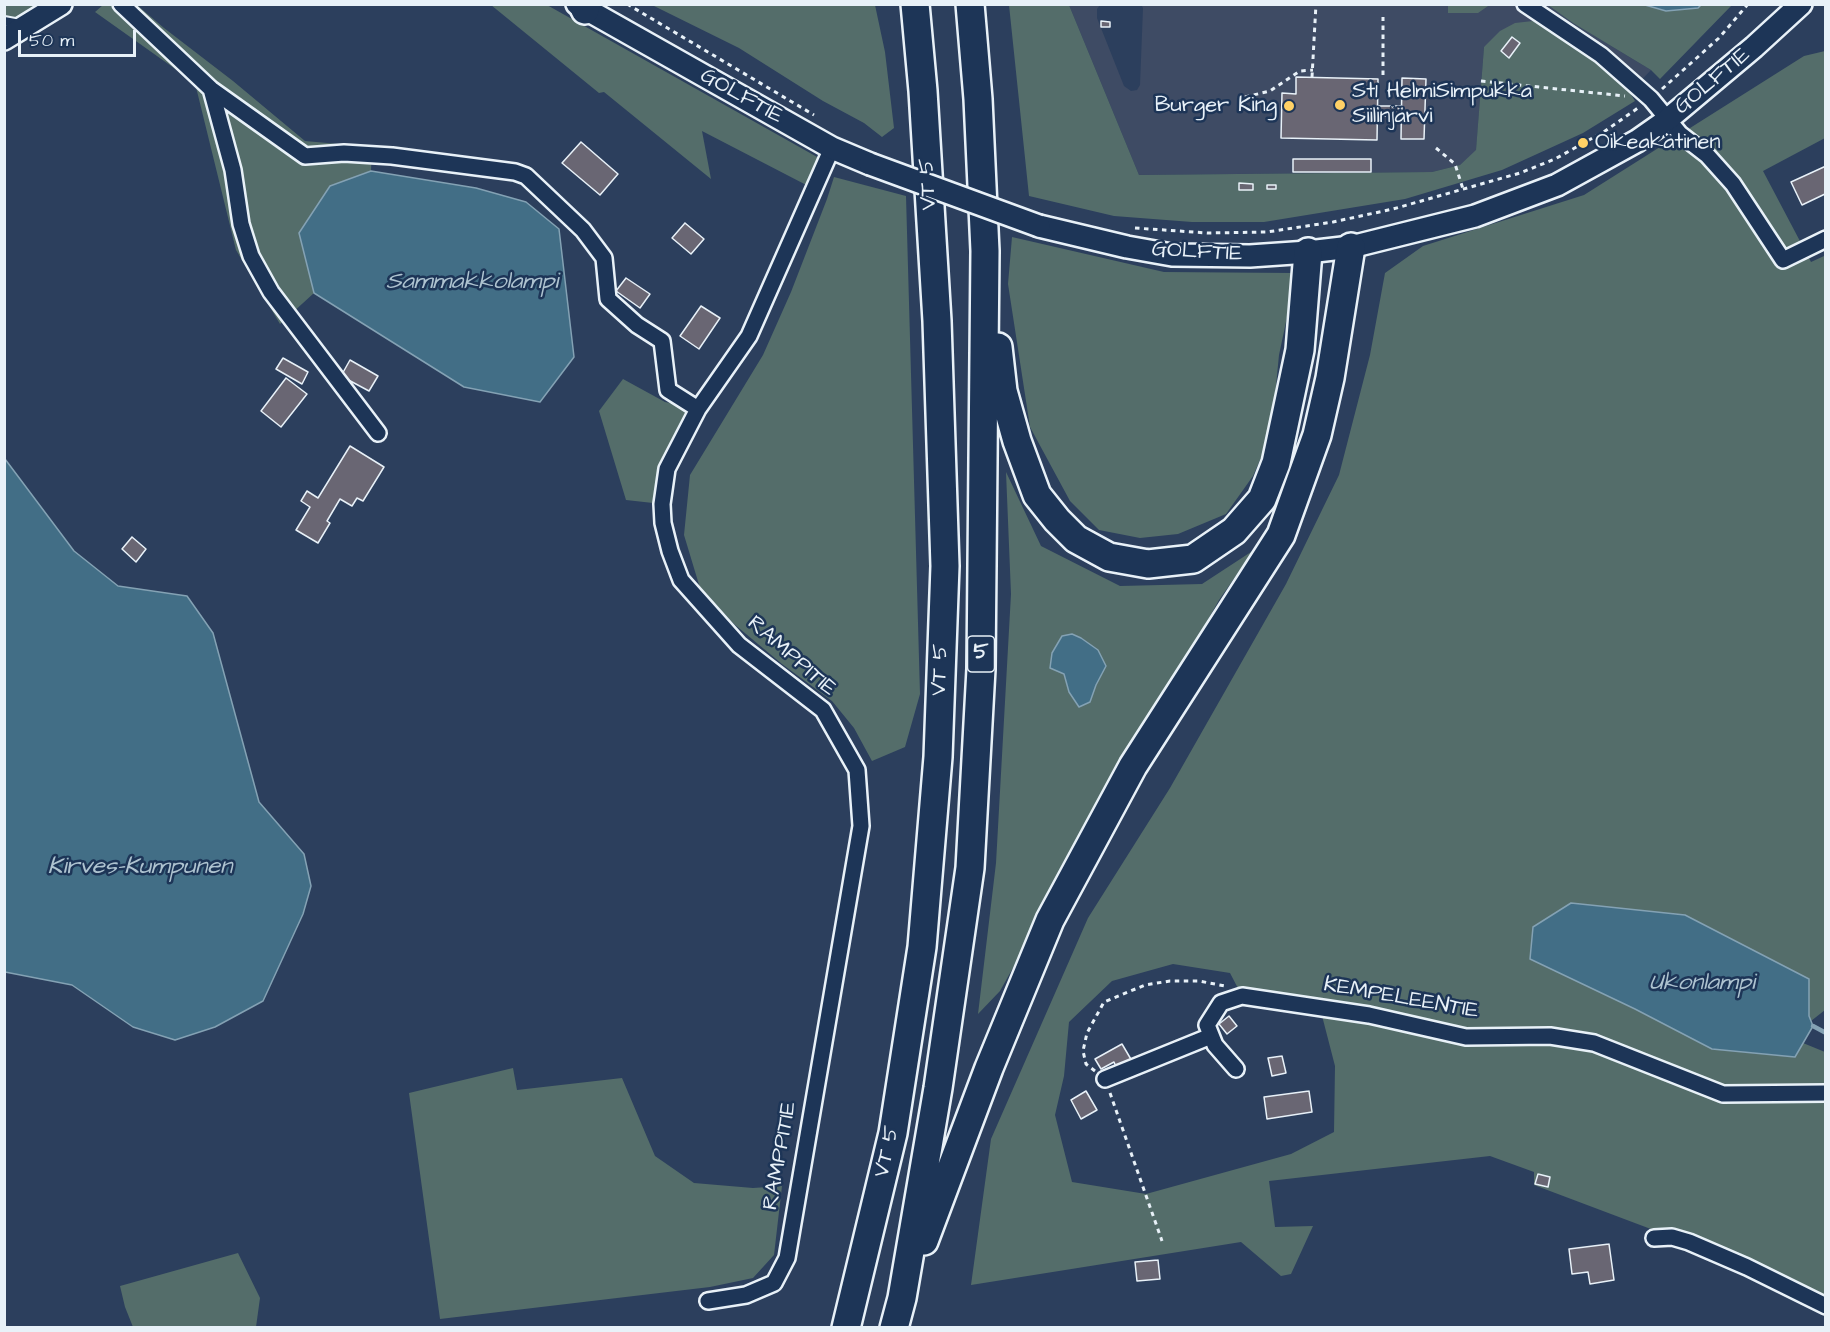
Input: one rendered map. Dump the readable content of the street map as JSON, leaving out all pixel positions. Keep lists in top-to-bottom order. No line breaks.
{"streets":{"highway":["VT 5","5"],"street":["GOLFTIE","RAMPPITIE","KEMPELEENTIE"]},"crossings":[["GOLFTIE","RAMPPITIE"]],"water":["Sammakkolampi","Kirves-Kumpunen","Ukonlampi"],"places":["St1 HelmiSimpukka Siilinjärvi","Burger King","Oikeakätinen"],"scale_bar":"50 m"}
